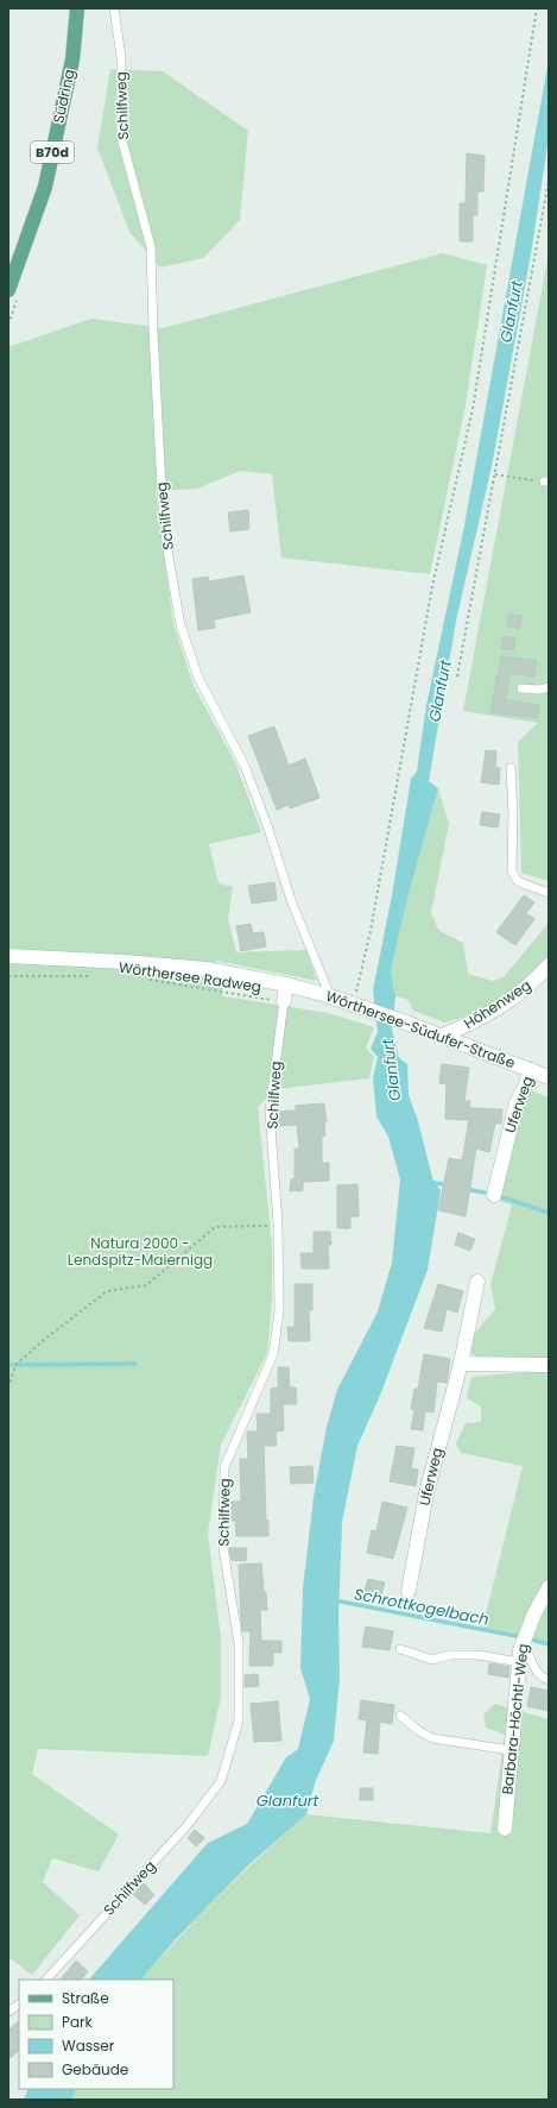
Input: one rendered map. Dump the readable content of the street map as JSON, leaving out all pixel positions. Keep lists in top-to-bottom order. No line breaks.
{"streets":{"main road":["Südring","B70d"],"street":["Schilfweg","Höhenweg","Wörthersee-Südufer-Straße","Uferweg","Barbara-Höchtl-Weg"],"path":["Wörthersee Radweg"]},"crossings":[["Schilfweg","Wörthersee Radweg"],["Schilfweg","Wörthersee-Südufer-Straße"],["Höhenweg","Wörthersee-Südufer-Straße"],["Wörthersee-Südufer-Straße","Uferweg"]],"water":["Glanfurt","Schrottkogelbach"],"parks":["Natura 2000 - Lendspitz-Maiernigg"],"legend":["Straße","Park","Wasser","Gebäude"]}
